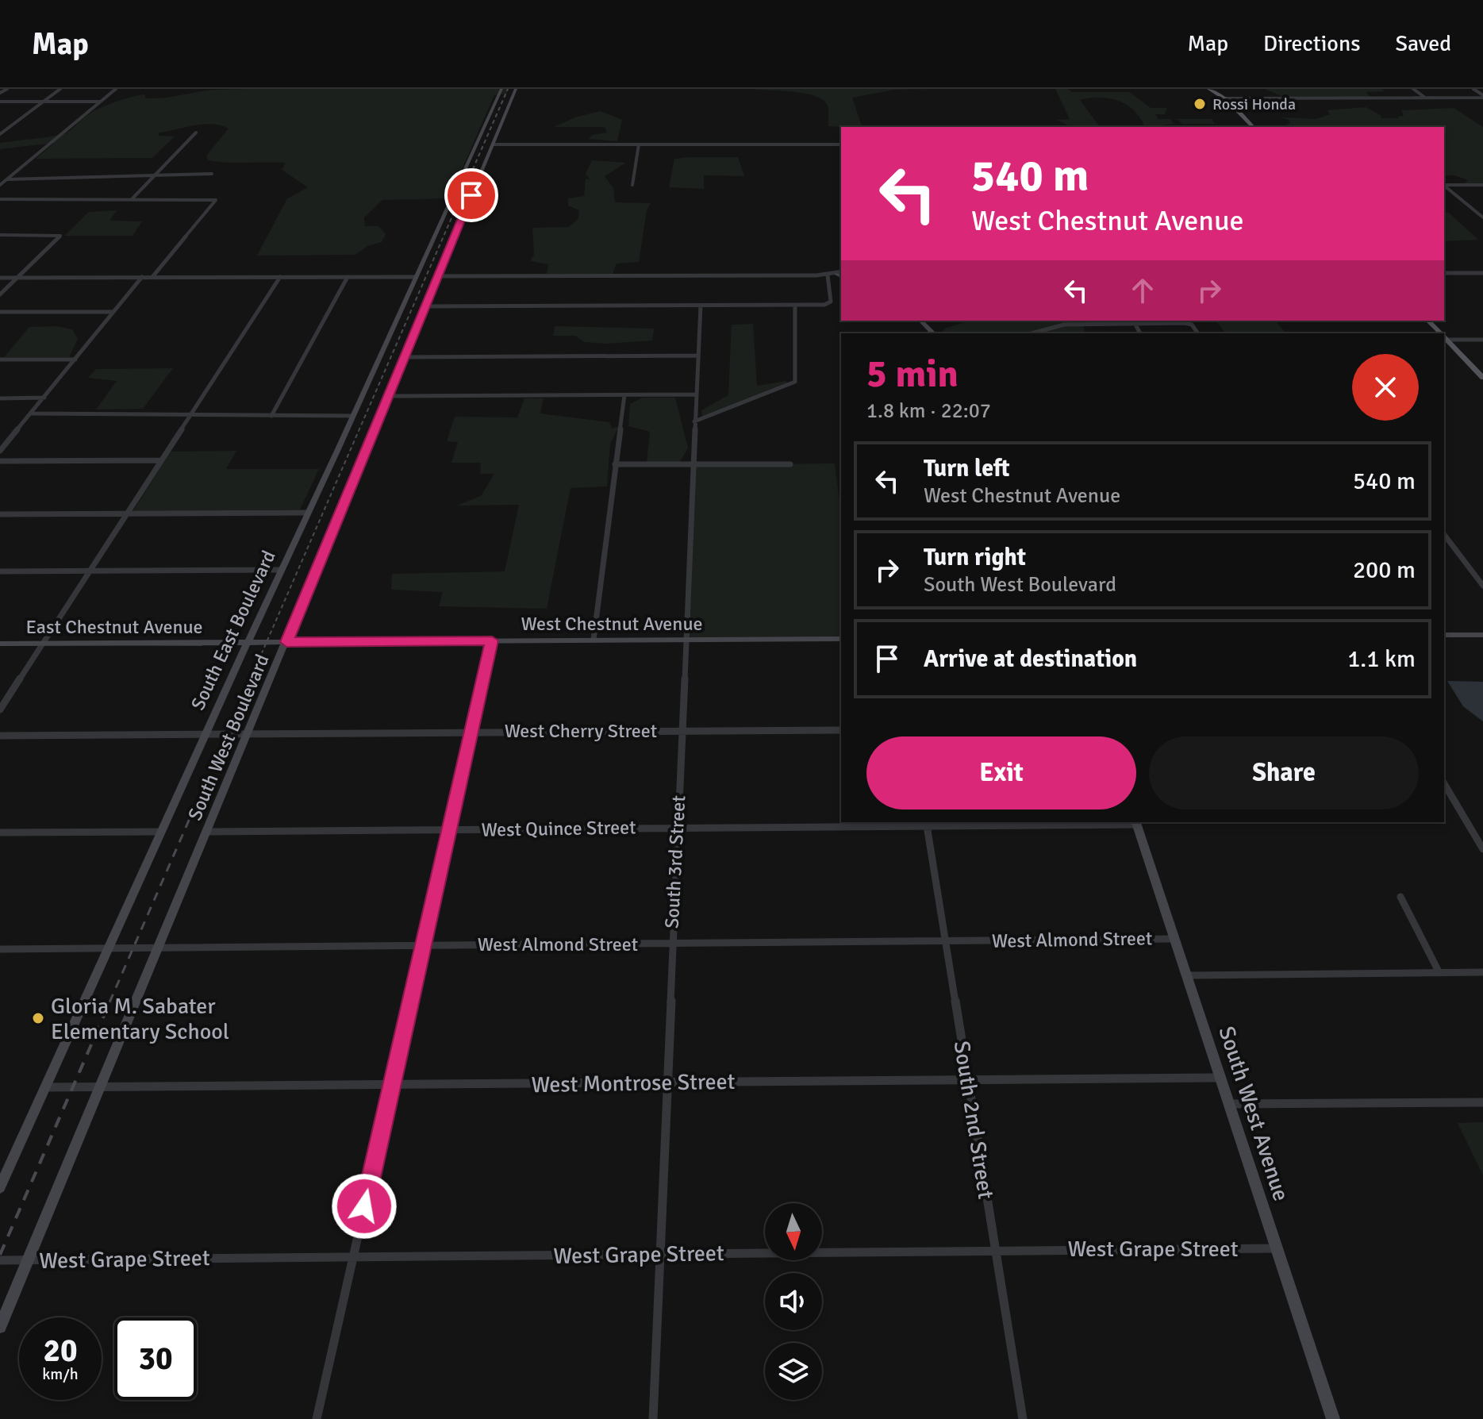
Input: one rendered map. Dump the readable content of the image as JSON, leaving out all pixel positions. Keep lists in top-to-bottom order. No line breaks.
{"streets":{"main road":["West Chestnut Avenue","East Chestnut Avenue","South East Boulevard","South West Boulevard","South West Avenue"],"street":["West Cherry Street","West Quince Street","South 3rd Street","West Almond Street","West Montrose Street","South 2nd Street","West Grape Street"]},"crossings":[["West Chestnut Avenue","East Chestnut Avenue"],["West Chestnut Avenue","South West Boulevard"],["West Chestnut Avenue","South 3rd Street"],["East Chestnut Avenue","South East Boulevard"],["South East Boulevard","West Cherry Street"],["South East Boulevard","West Almond Street"],["South East Boulevard","West Montrose Street"],["West Cherry Street","South West Boulevard"],["West Cherry Street","South 3rd Street"],["South West Boulevard","West Quince Street"],["South West Boulevard","West Almond Street"],["South West Boulevard","West Montrose Street"],["South West Boulevard","West Grape Street"],["West Quince Street","South 3rd Street"],["West Quince Street","South West Avenue"],["West Quince Street","South 2nd Street"],["South 3rd Street","West Almond Street"],["South 3rd Street","West Montrose Street"],["South 3rd Street","West Grape Street"],["West Almond Street","South West Avenue"],["West Almond Street","South 2nd Street"],["West Montrose Street","South West Avenue"],["West Montrose Street","South 2nd Street"],["South West Avenue","West Grape Street"],["South 2nd Street","West Grape Street"]],"places":["Rossi Honda","Gloria M. Sabater Elementary School"],"north":"bottom","page":{"header":"Map","nav":["Map","Directions","Saved"],"turn":["540 m","West Chestnut Avenue"],"heading":["5 min","1.8 km · 22:07"],"list":[{"name":"Turn left","note":"West Chestnut Avenue","value":"540 m"},{"name":"Turn right","note":"South West Boulevard","value":"200 m"},{"name":"Arrive at destination","value":"1.1 km"}],"buttons":["Exit","Share"],"speed":"20 km/h","limit":"30"}}
